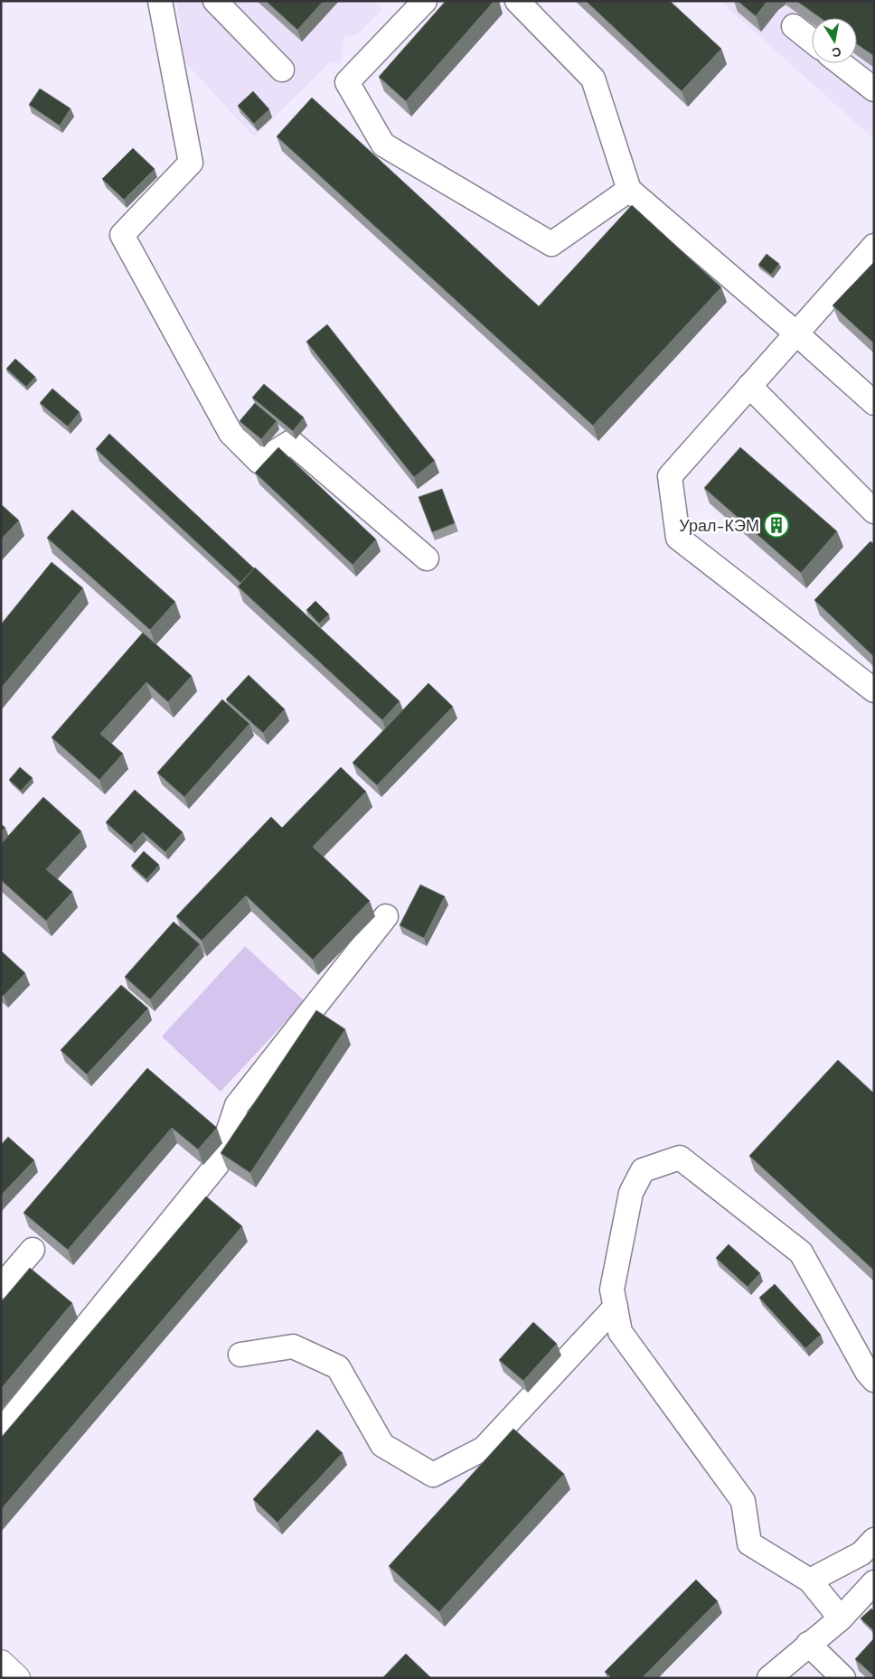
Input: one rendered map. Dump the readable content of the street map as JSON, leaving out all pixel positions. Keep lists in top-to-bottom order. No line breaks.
{"places":{"building":["Урал-КЭМ"]},"north":"bottom"}
